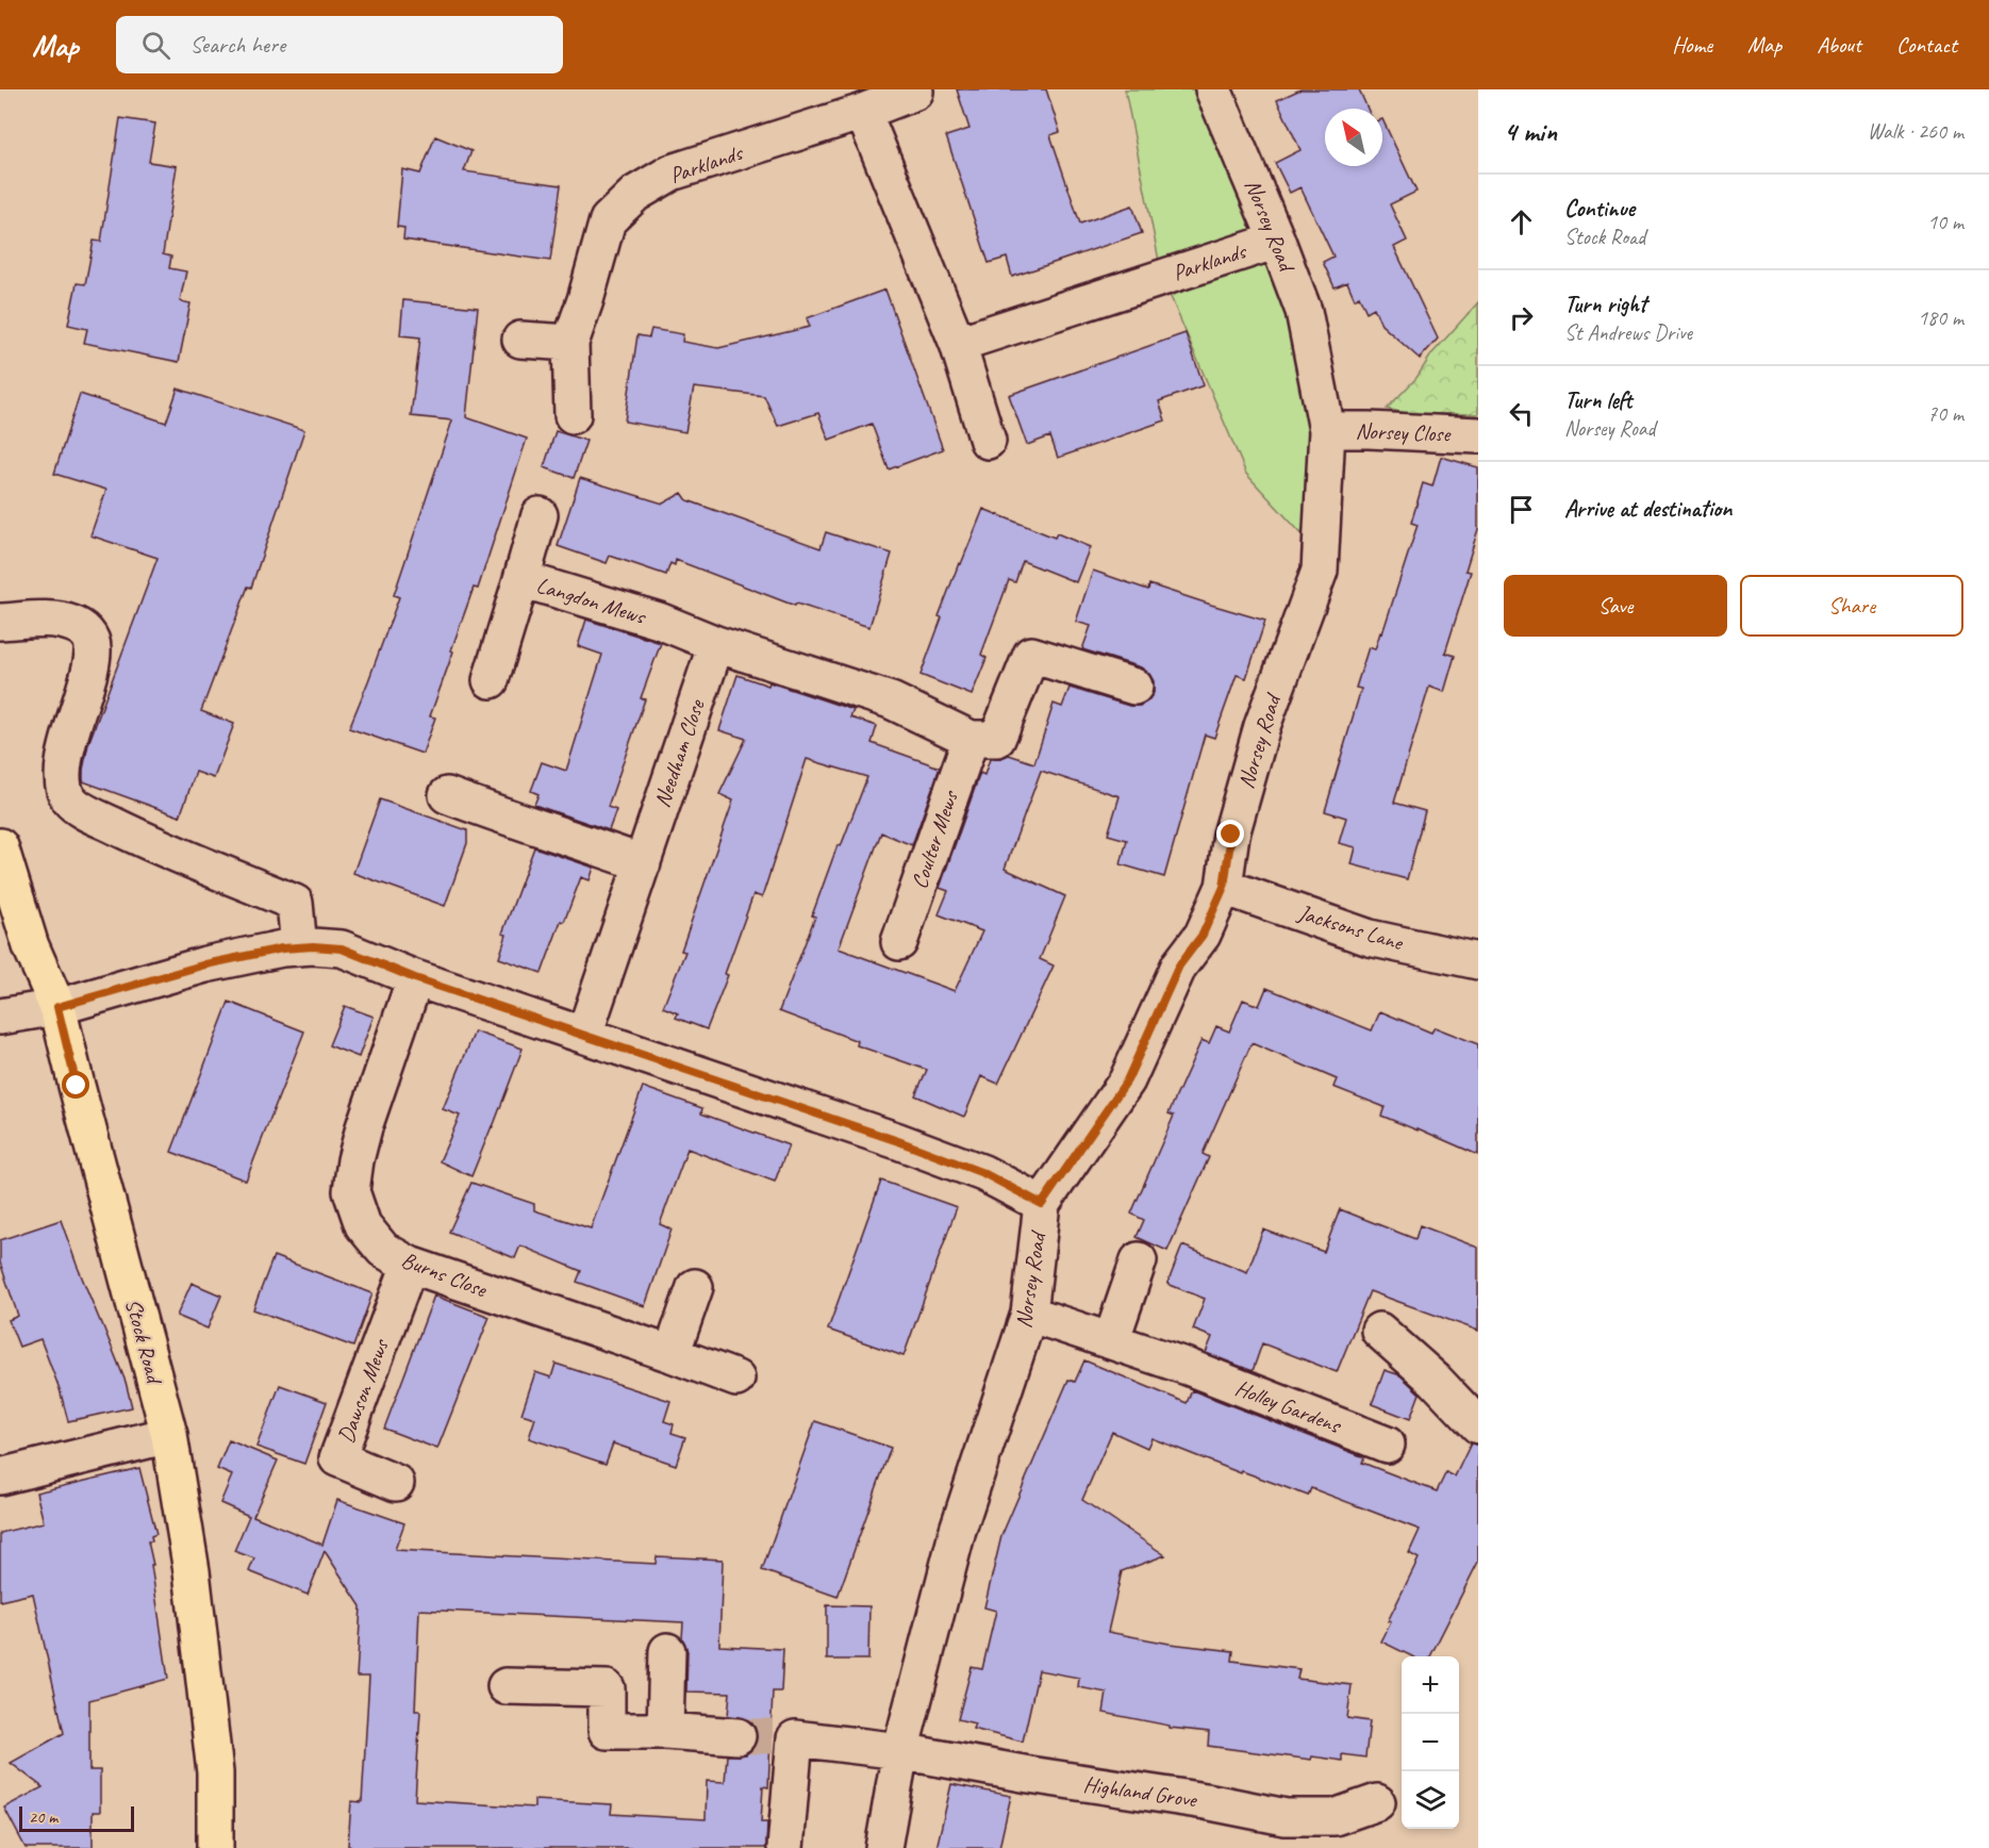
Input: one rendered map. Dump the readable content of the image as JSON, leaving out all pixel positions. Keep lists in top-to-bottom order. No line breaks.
{"streets":{"main road":["Stock Road"],"street":["Parklands","Norsey Road","Norsey Close","Langdon Mews","Needham Close","Coulter Mews","Jacksons Lane","Burns Close","Dawson Mews","Holley Gardens","Highland Grove"]},"crossings":[["Parklands","Norsey Road"],["Norsey Road","Norsey Close"],["Norsey Road","Jacksons Lane"],["Norsey Road","Holley Gardens"],["Norsey Road","Highland Grove"],["Langdon Mews","Needham Close"],["Burns Close","Dawson Mews"]],"scale_bar":"20 m","north":"top left","page":{"header":"Map","search":"Search here","nav":["Home","Map","About","Contact"],"heading":["4 min","Walk · 260 m"],"list":[["Continue","Stock Road","10 m"],["Turn right","St Andrews Drive","180 m"],["Turn left","Norsey Road","70 m"],"Arrive at destination"],"buttons":["Save","Share"],"map_buttons":["+","−"],"scale":"20 m"}}
